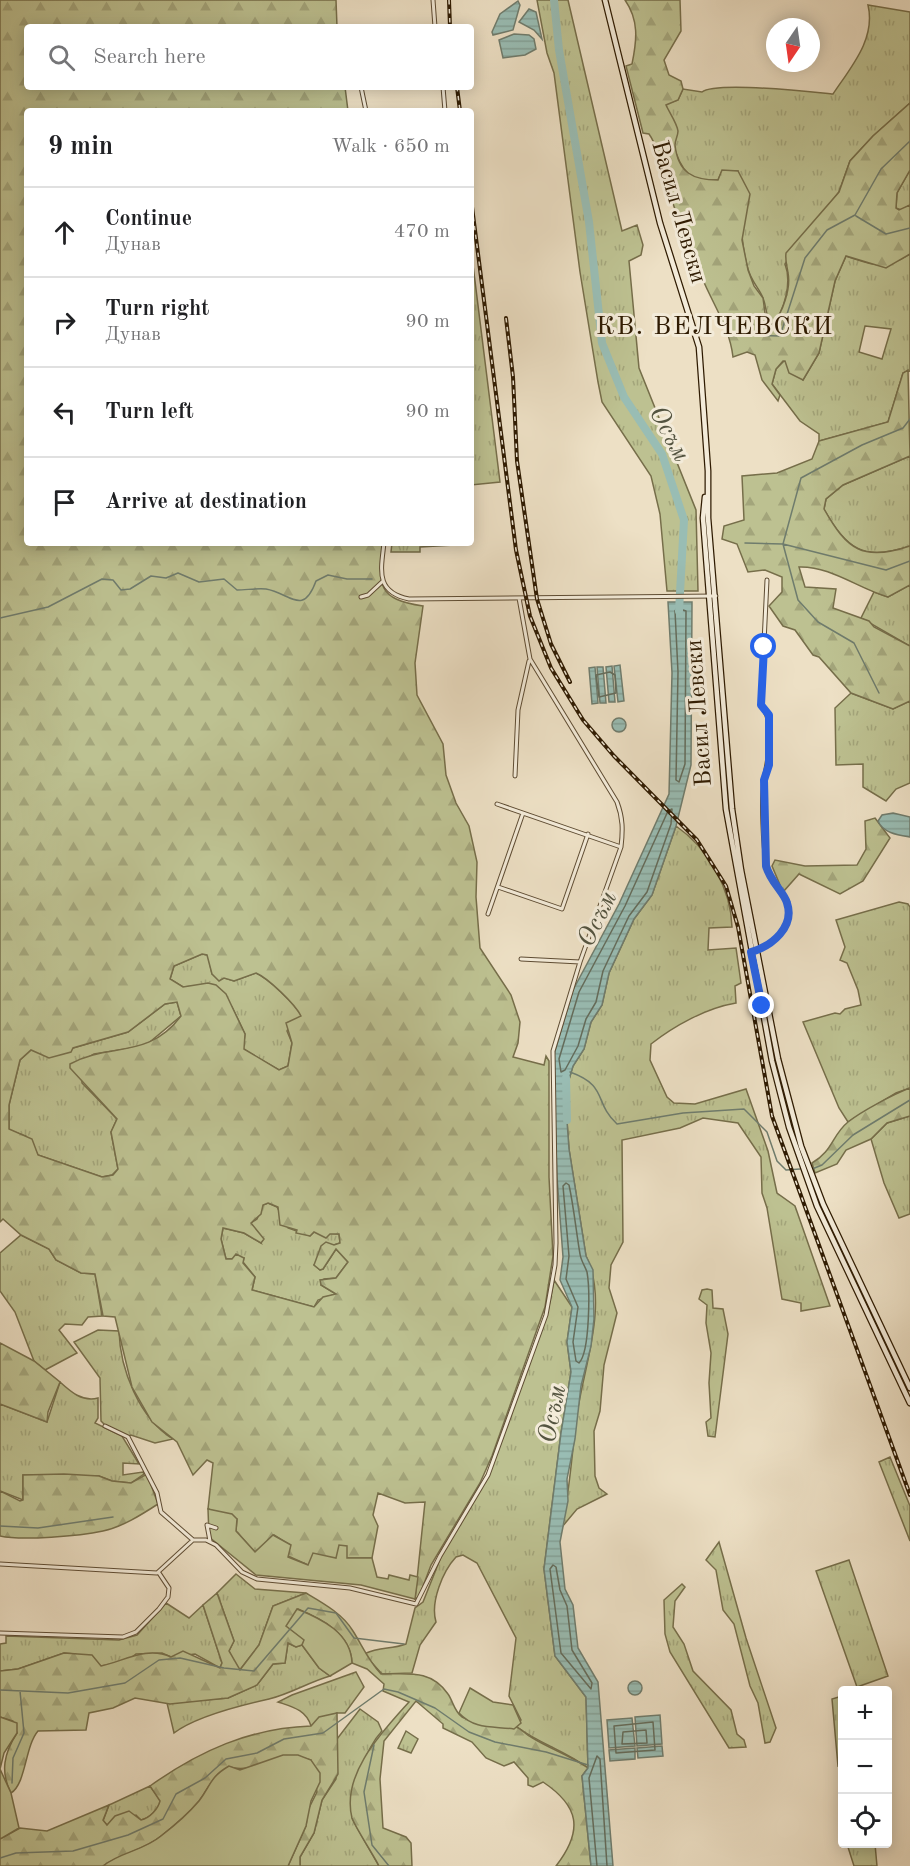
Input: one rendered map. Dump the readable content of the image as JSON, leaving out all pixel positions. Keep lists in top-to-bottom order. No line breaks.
{"streets":{"main road":["Васил Левски"]},"districts":["КВ. ВЕЛЧЕВСКИ"],"water":["Осъм"],"north":"bottom","page":{"search":"Search here","heading":["9 min","Walk · 650 m"],"list":[["Continue","Дунав","470 m"],["Turn right","Дунав","90 m"],["Turn left","90 m"],"Arrive at destination"],"map_buttons":["+","−"]}}
